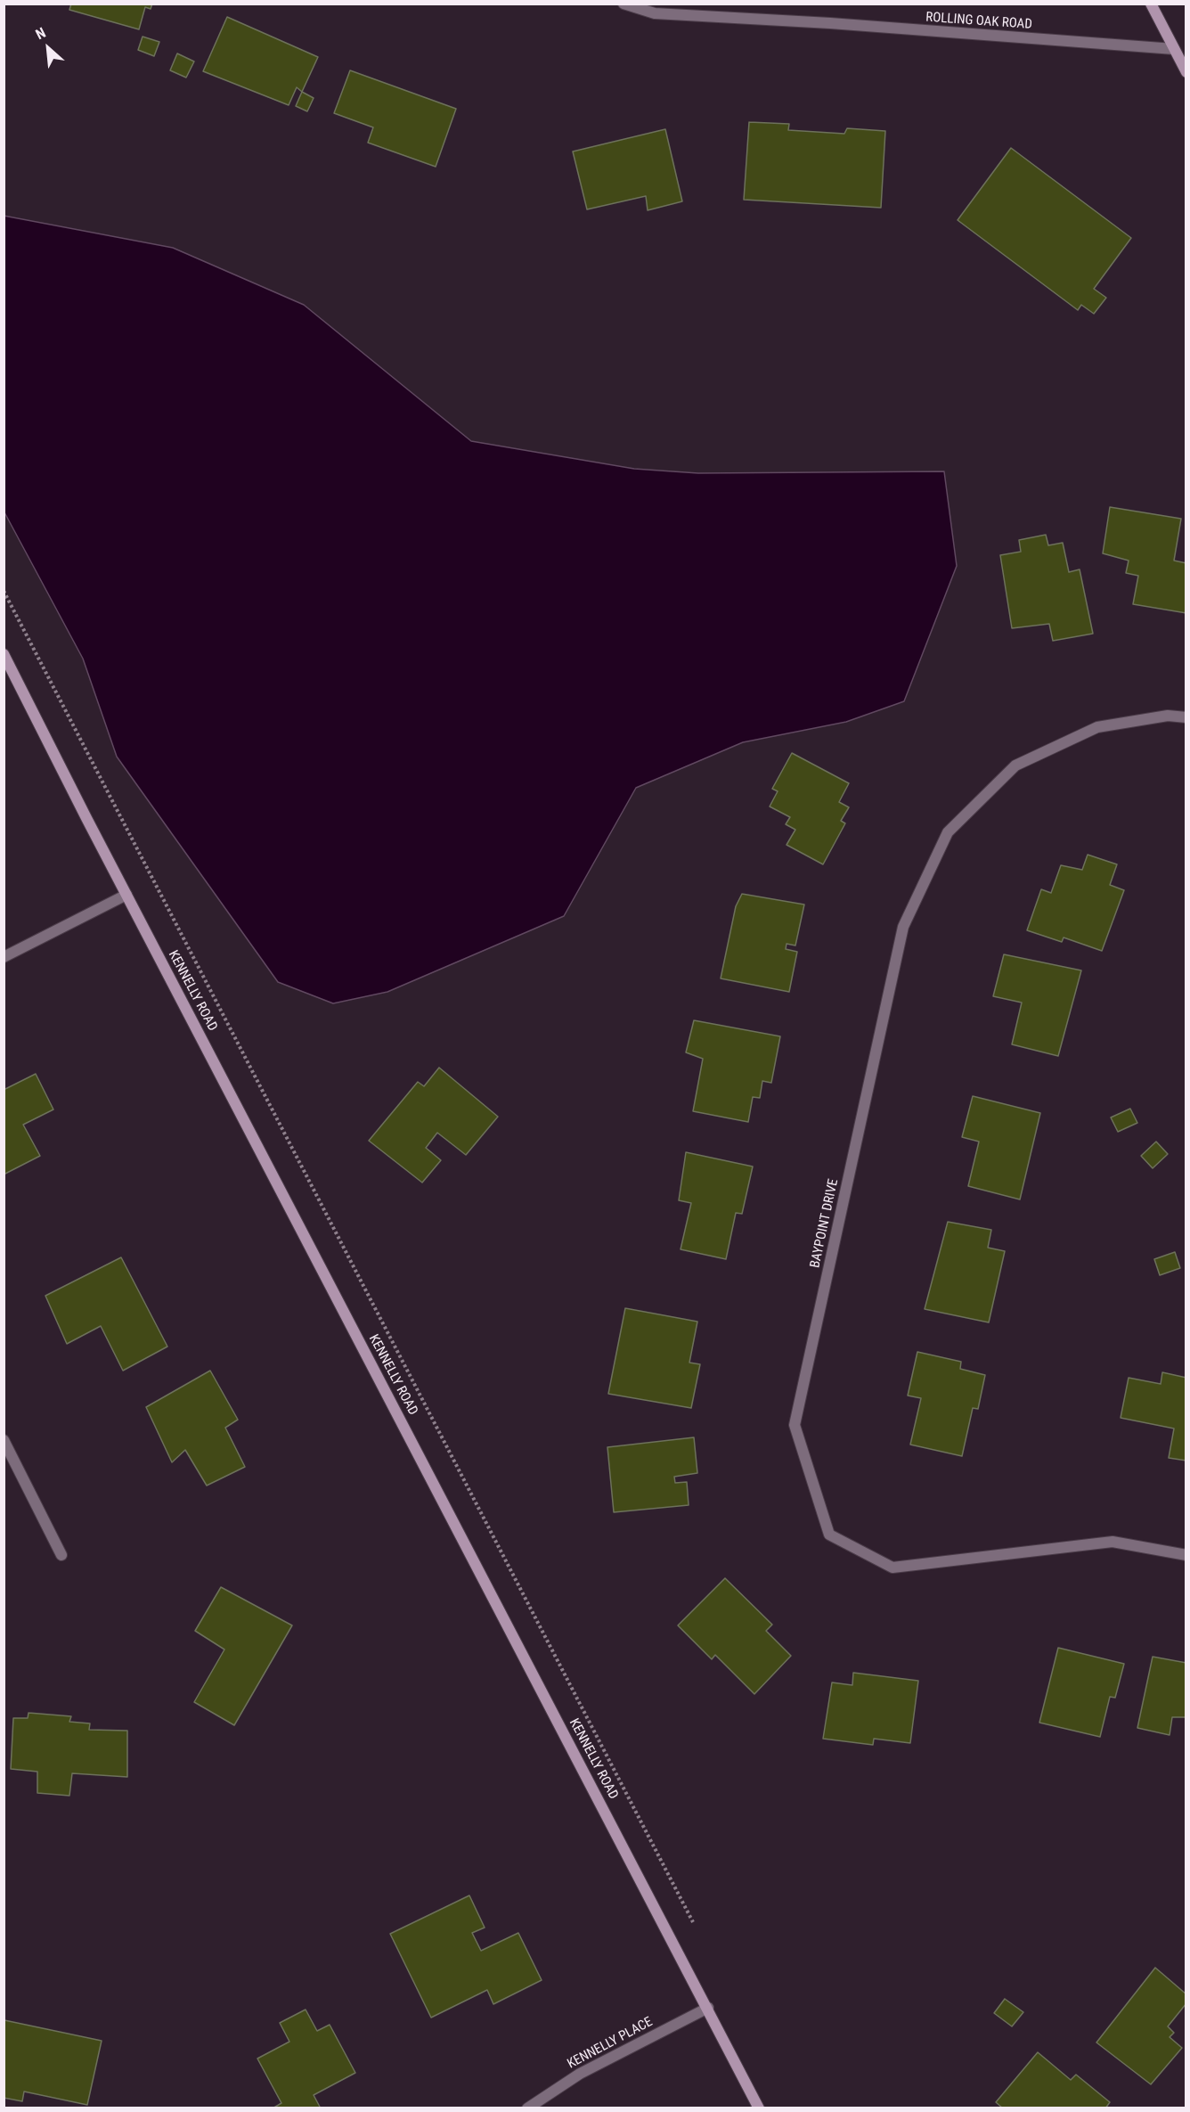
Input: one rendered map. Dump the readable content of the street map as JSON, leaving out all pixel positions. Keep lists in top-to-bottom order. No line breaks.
{"streets":{"street":["ROLLING OAK ROAD","KENNELLY ROAD","BAYPOINT DRIVE","KENNELLY PLACE"]},"crossings":[["KENNELLY ROAD","KENNELLY PLACE"]],"north":"top left"}
